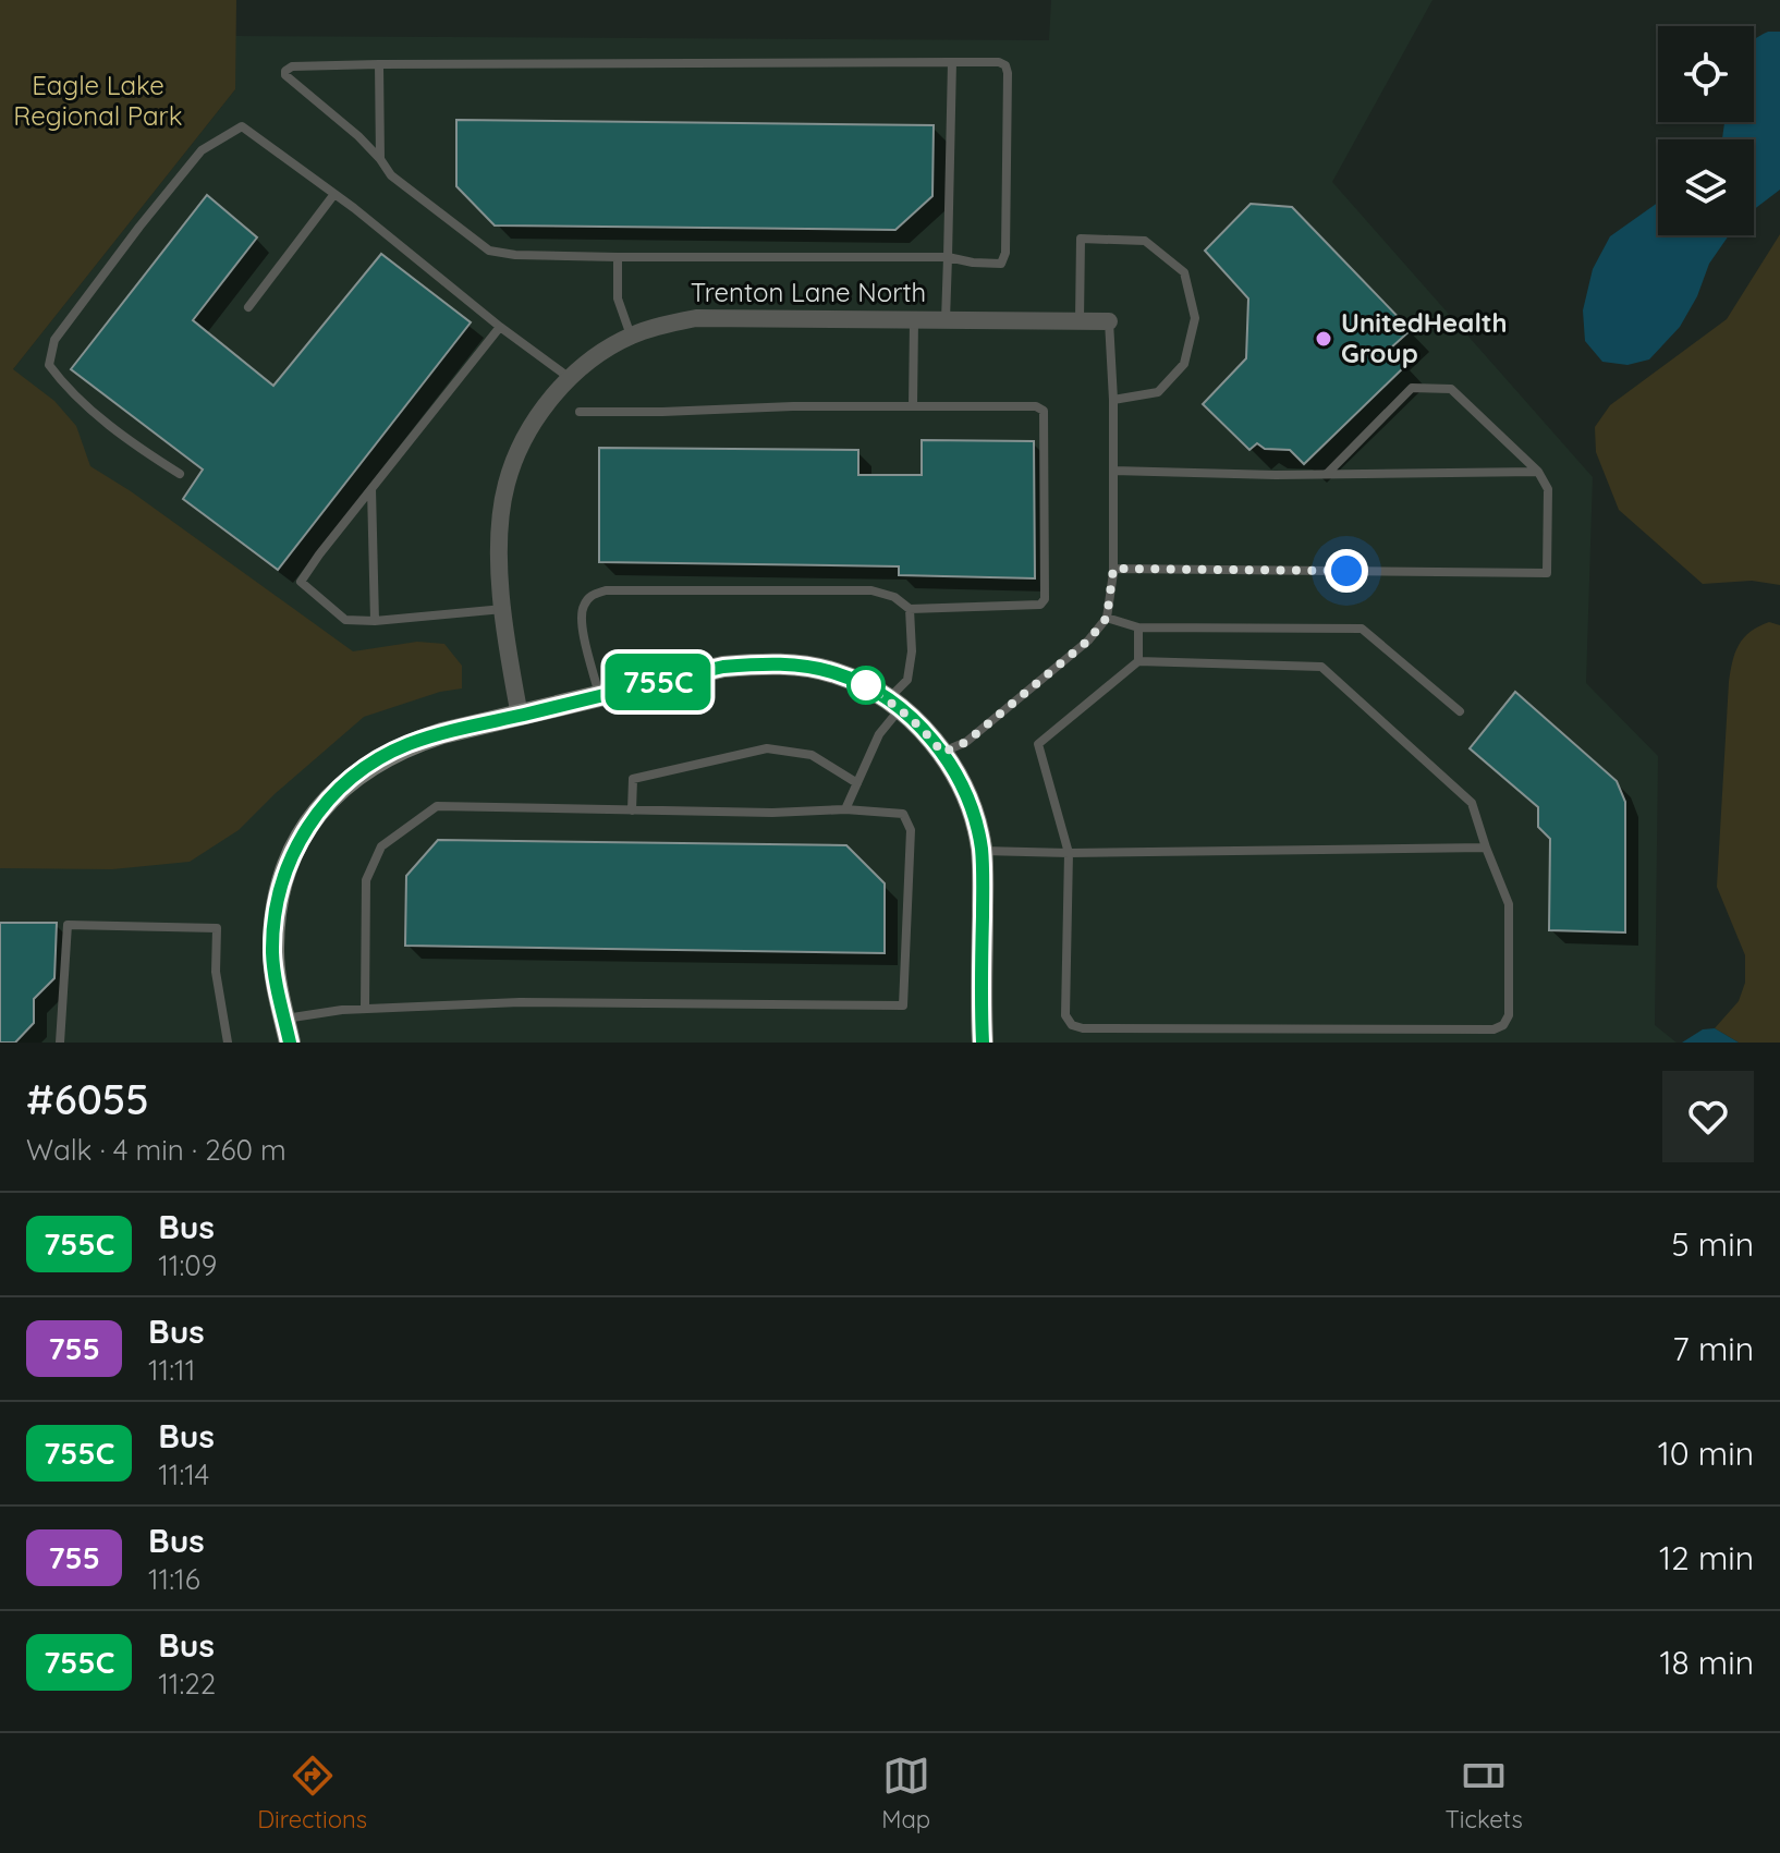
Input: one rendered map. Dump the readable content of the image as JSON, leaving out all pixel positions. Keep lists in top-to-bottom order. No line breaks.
{"streets":{"street":["Trenton Lane North"]},"parks":["Eagle Lake Regional Park"],"places":["UnitedHealth Group"],"lines":["bus line 755C"],"page":{"on_map":"755C","heading":["#6055","Walk · 4 min · 260 m"],"list":[{"mark":"755C","name":"Bus","note":"11:09","value":"5 min"},{"mark":"755","name":"Bus","note":"11:11","value":"7 min"},{"mark":"755C","name":"Bus","note":"11:14","value":"10 min"},{"mark":"755","name":"Bus","note":"11:16","value":"12 min"},{"mark":"755C","name":"Bus","note":"11:22","value":"18 min"}],"tabs":["Directions","Map","Tickets"]}}
